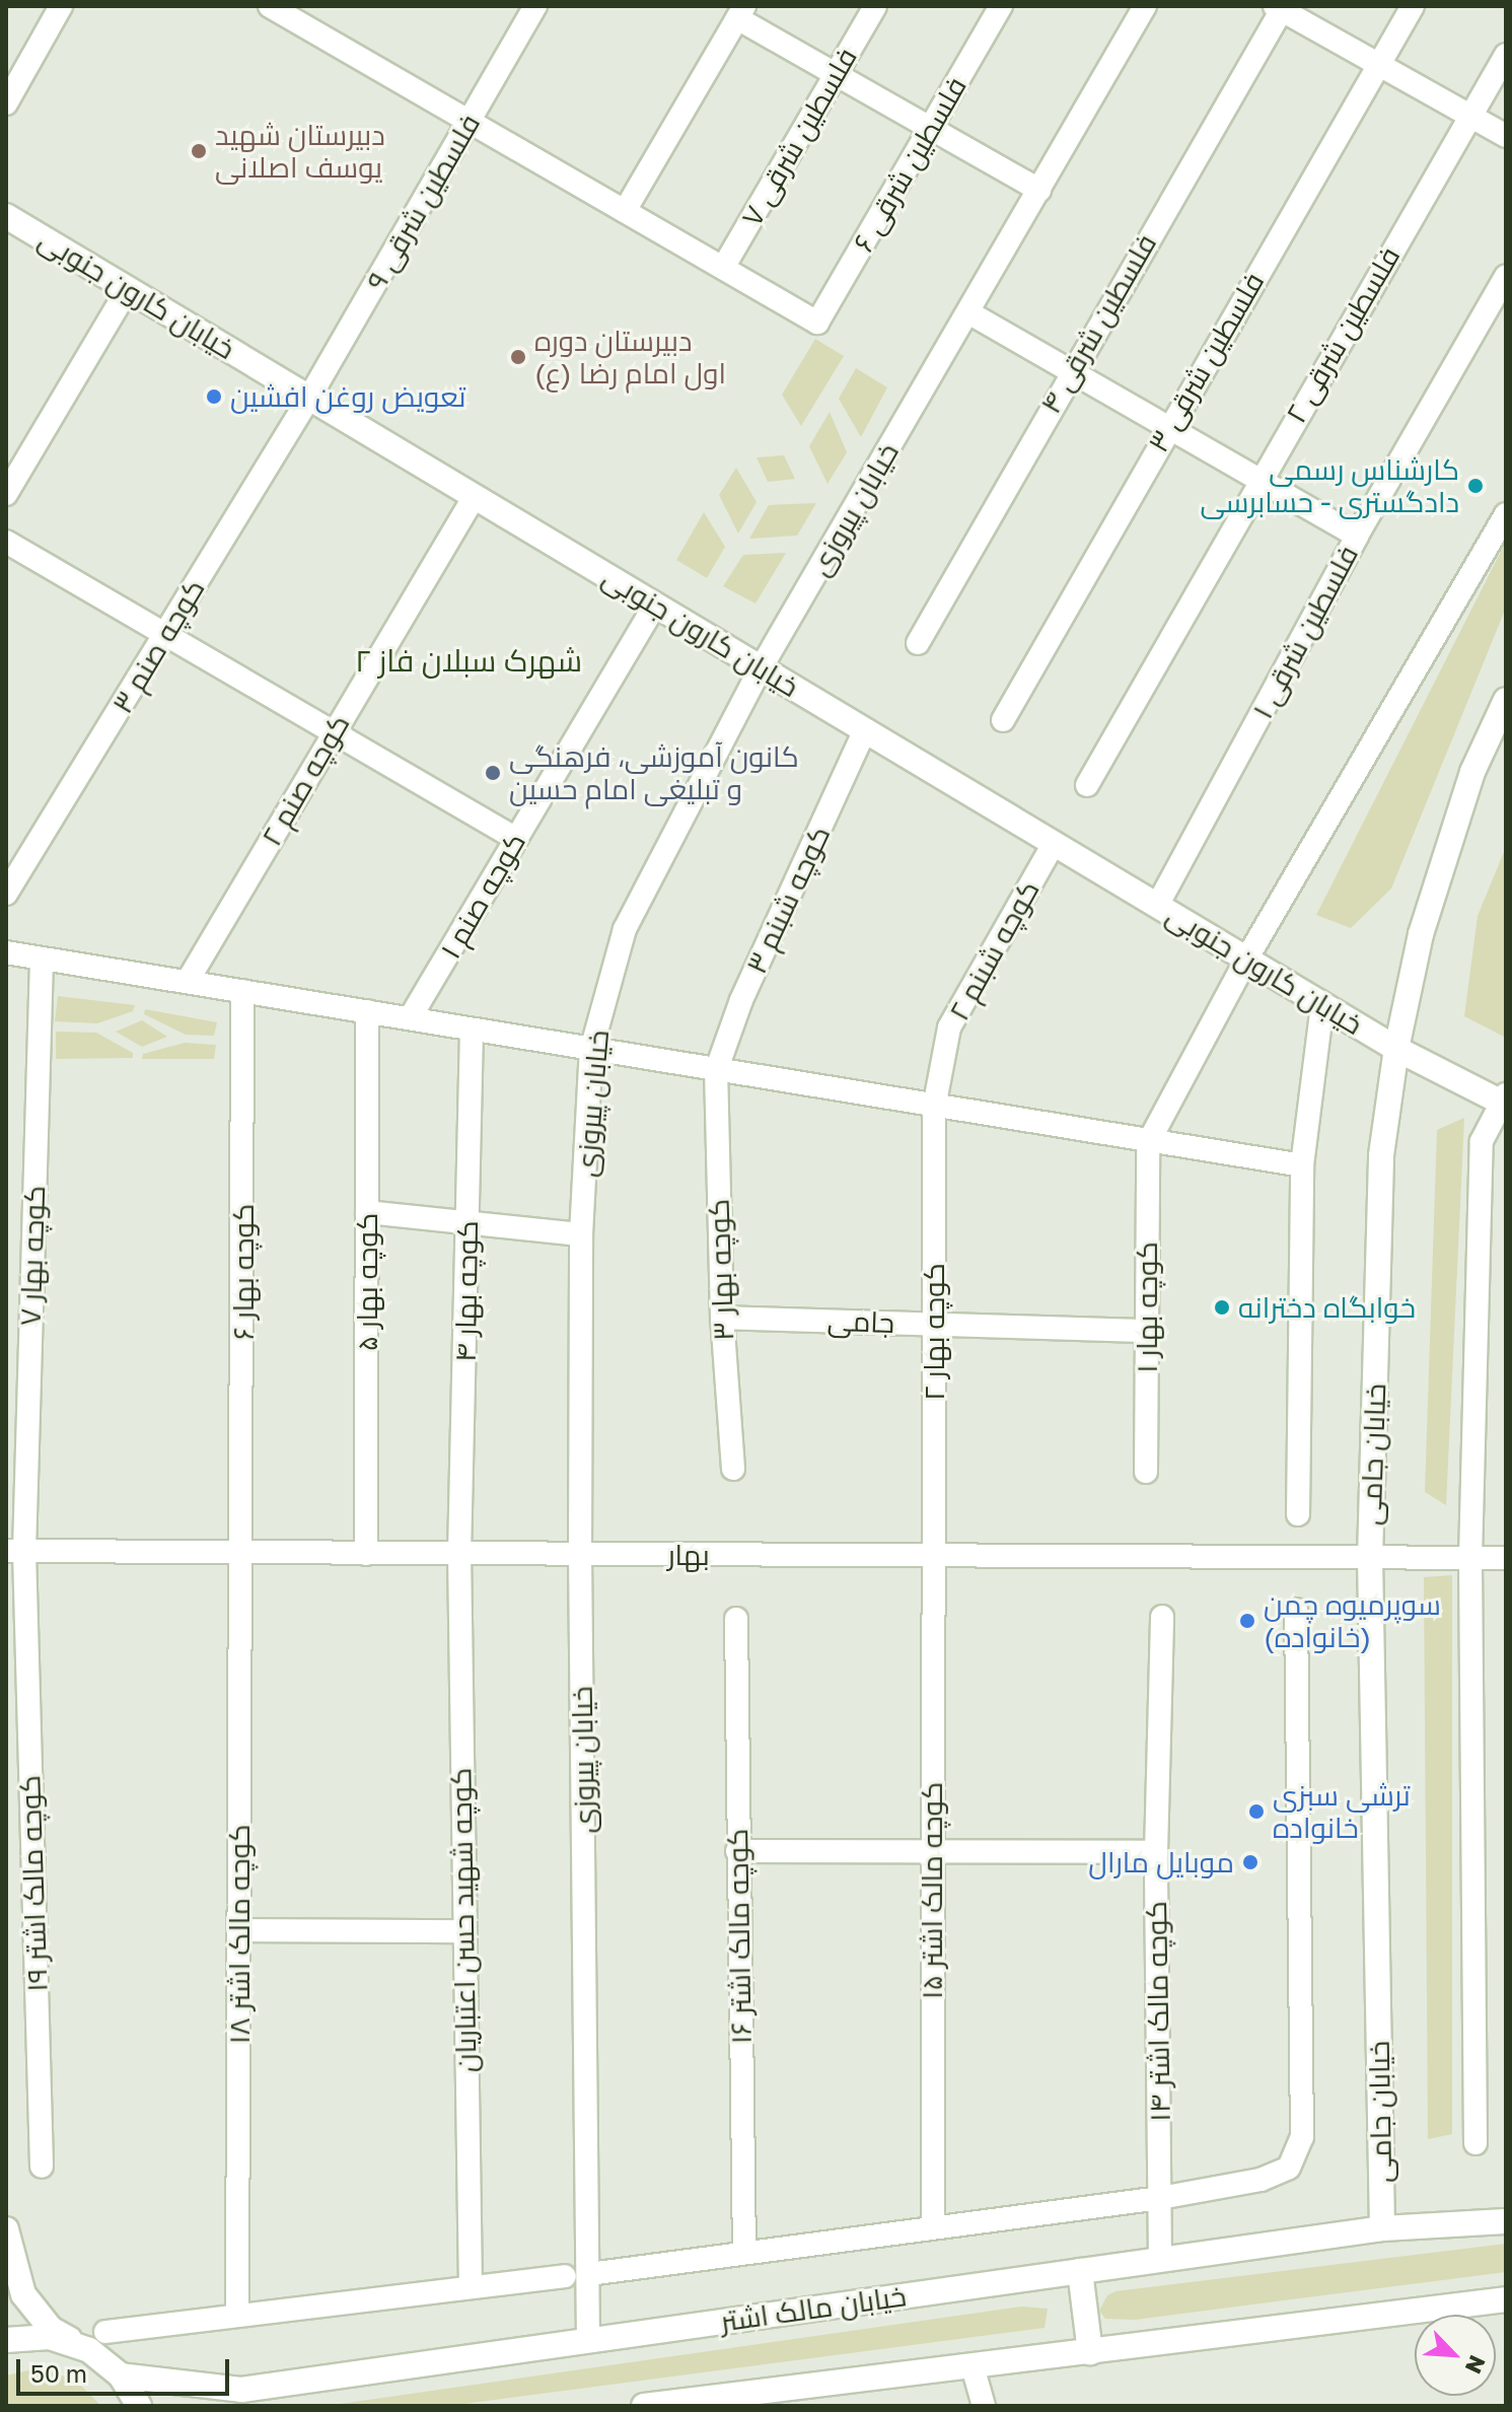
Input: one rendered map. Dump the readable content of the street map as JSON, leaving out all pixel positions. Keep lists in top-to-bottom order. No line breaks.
{"streets":{"street":["فلسطین شرقی ۷","فلسطین شرقی ۶","فلسطین شرقی ۹","خیابان کارون جنوبی","فلسطین شرقی ۴","فلسطین شرقی ۲","فلسطین شرقی ۳","خیابان پیروزی","فلسطین شرقی ۱","کوچه صنم ۳","کوچه صنم ۲","کوچه صنم ۱","کوچه شبنم ۳","کوچه شبنم ۲","کوچه بهار ۷","کوچه بهار ۳","کوچه بهار ۶","کوچه بهار ۵","کوچه بهار ۴","کوچه بهار ۱","جامی","کوچه بهار ۲","خیابان جامی","بهار","کوچه مالک اشتر ۱۹","کوچه مالک اشتر ۱۵","کوچه شهید حسن اعتباریان","کوچه مالک اشتر ۱۸","کوچه مالک اشتر ۱۶","کوچه مالک اشتر ۱۴","خیابان مالک اشتر"]},"crossings":[["فلسطین شرقی ۷","فلسطین شرقی ۶"],["فلسطین شرقی ۹","خیابان کارون جنوبی"],["فلسطین شرقی ۹","کوچه صنم ۳"],["خیابان کارون جنوبی","خیابان پیروزی"],["خیابان کارون جنوبی","فلسطین شرقی ۱"],["خیابان کارون جنوبی","کوچه صنم ۳"],["خیابان کارون جنوبی","کوچه صنم ۲"],["خیابان کارون جنوبی","کوچه صنم ۱"],["خیابان کارون جنوبی","کوچه شبنم ۳"],["خیابان کارون جنوبی","کوچه شبنم ۲"],["خیابان کارون جنوبی","خیابان جامی"],["خیابان پیروزی","بهار"],["خیابان پیروزی","خیابان مالک اشتر"],["کوچه شبنم ۳","کوچه بهار ۳"],["کوچه شبنم ۲","کوچه بهار ۲"],["کوچه بهار ۷","بهار"],["کوچه بهار ۷","کوچه مالک اشتر ۱۹"],["کوچه بهار ۳","جامی"],["کوچه بهار ۶","بهار"],["کوچه بهار ۶","کوچه مالک اشتر ۱۸"],["کوچه بهار ۵","بهار"],["کوچه بهار ۴","بهار"],["کوچه بهار ۴","کوچه شهید حسن اعتباریان"],["کوچه بهار ۱","جامی"],["جامی","کوچه بهار ۲"],["کوچه بهار ۲","بهار"],["کوچه بهار ۲","کوچه مالک اشتر ۱۵"],["خیابان جامی","بهار"],["خیابان جامی","خیابان مالک اشتر"],["بهار","کوچه مالک اشتر ۱۹"],["بهار","کوچه مالک اشتر ۱۵"],["بهار","کوچه شهید حسن اعتباریان"],["بهار","کوچه مالک اشتر ۱۸"],["کوچه مالک اشتر ۱۴","خیابان مالک اشتر"]],"districts":["شهرک سبلان فاز ۲"],"places":["دبیرستان شهید یوسف اصلانی","دبیرستان دوره اول امام رضا (ع)","تعویض روغن افشین","کارشناس رسمی دادگستری - حسابرسی","کانون آموزشی، فرهنگی و تبلیغی امام حسین","خوابگاه دخترانه","سوپرمیوه چمن (خانواده)","ترشی سبزی خانواده","موبایل مارال"],"scale_bar":"50 m","north":"bottom right"}
